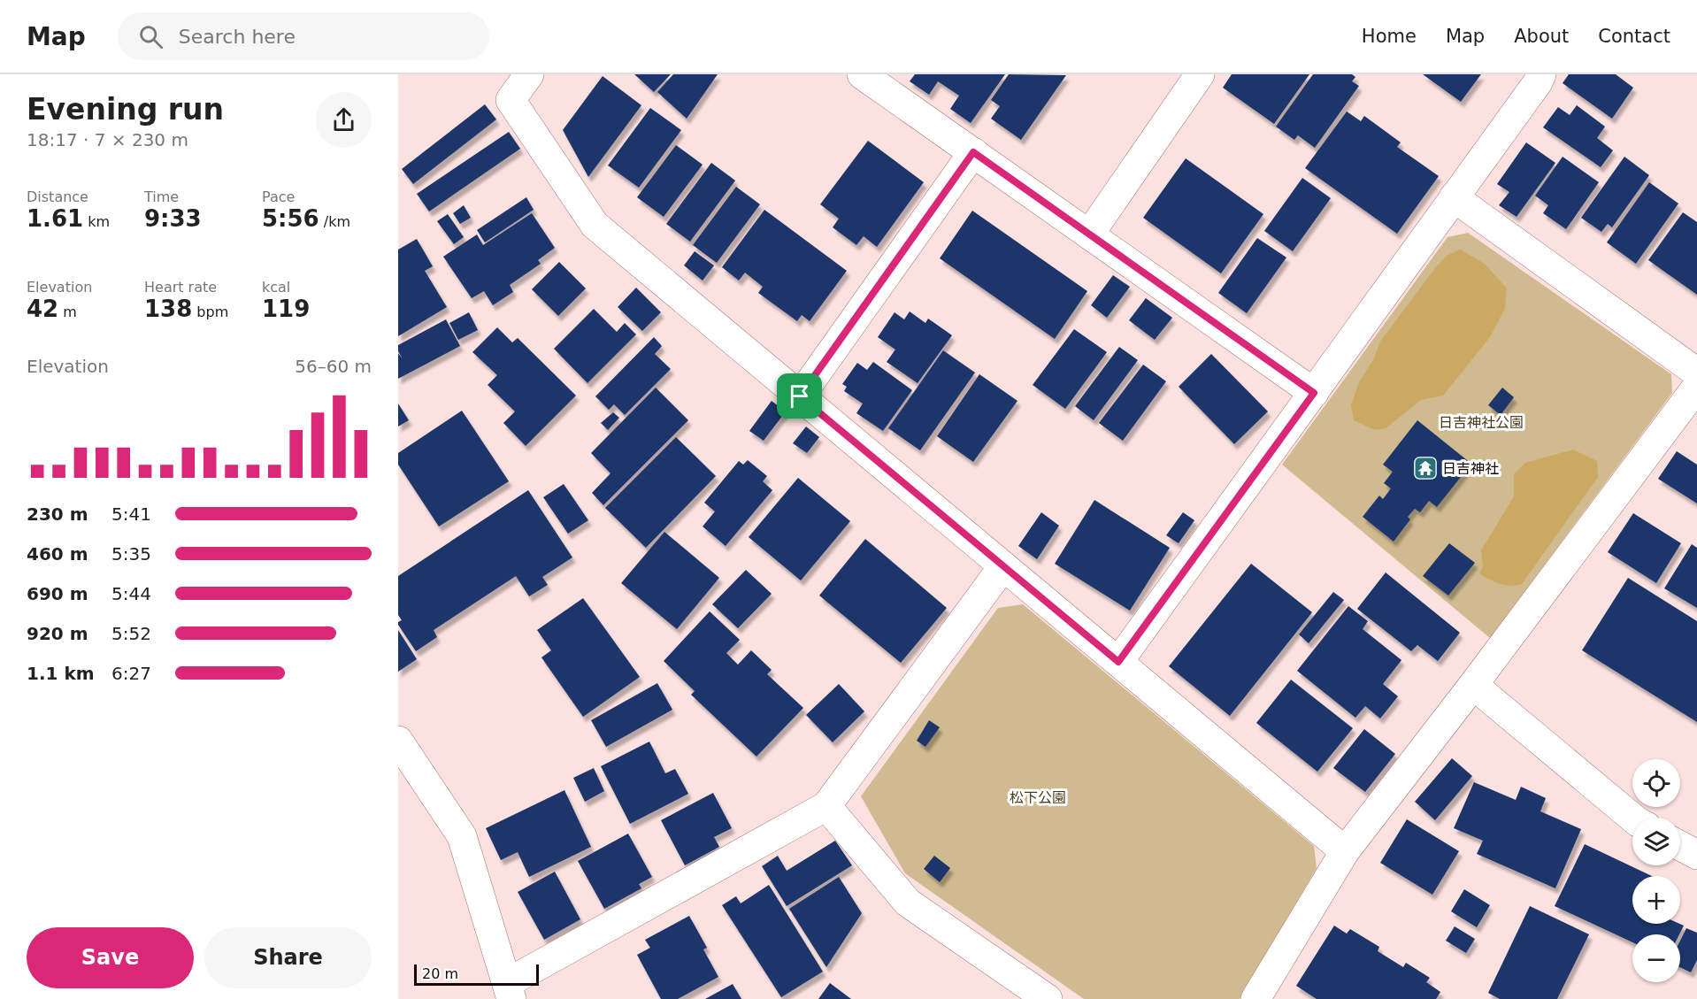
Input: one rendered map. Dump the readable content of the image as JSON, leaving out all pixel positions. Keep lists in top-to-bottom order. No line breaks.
{"parks":["日吉神社公園","松下公園"],"places":{"temple":["日吉神社"]},"scale_bar":"20 m","page":{"header":"Map","search":"Search here","nav":["Home","Map","About","Contact"],"heading":["Evening run","18:17 · 7 × 230 m"],"stats":[["Distance","1.61 km"],["Time","9:33"],["Pace","5:56 /km"],["Elevation","42 m"],["Heart rate","138 bpm"],["kcal","119"]],"chart":["Elevation","56–60 m"],"list":[{"name":"230 m","note":"5:41"},{"name":"460 m","note":"5:35"},{"name":"690 m","note":"5:44"},{"name":"920 m","note":"5:52"},{"name":"1.1 km","note":"6:27"}],"map_buttons":["+","−"],"buttons":["Save","Share"],"scale":"20 m"}}
